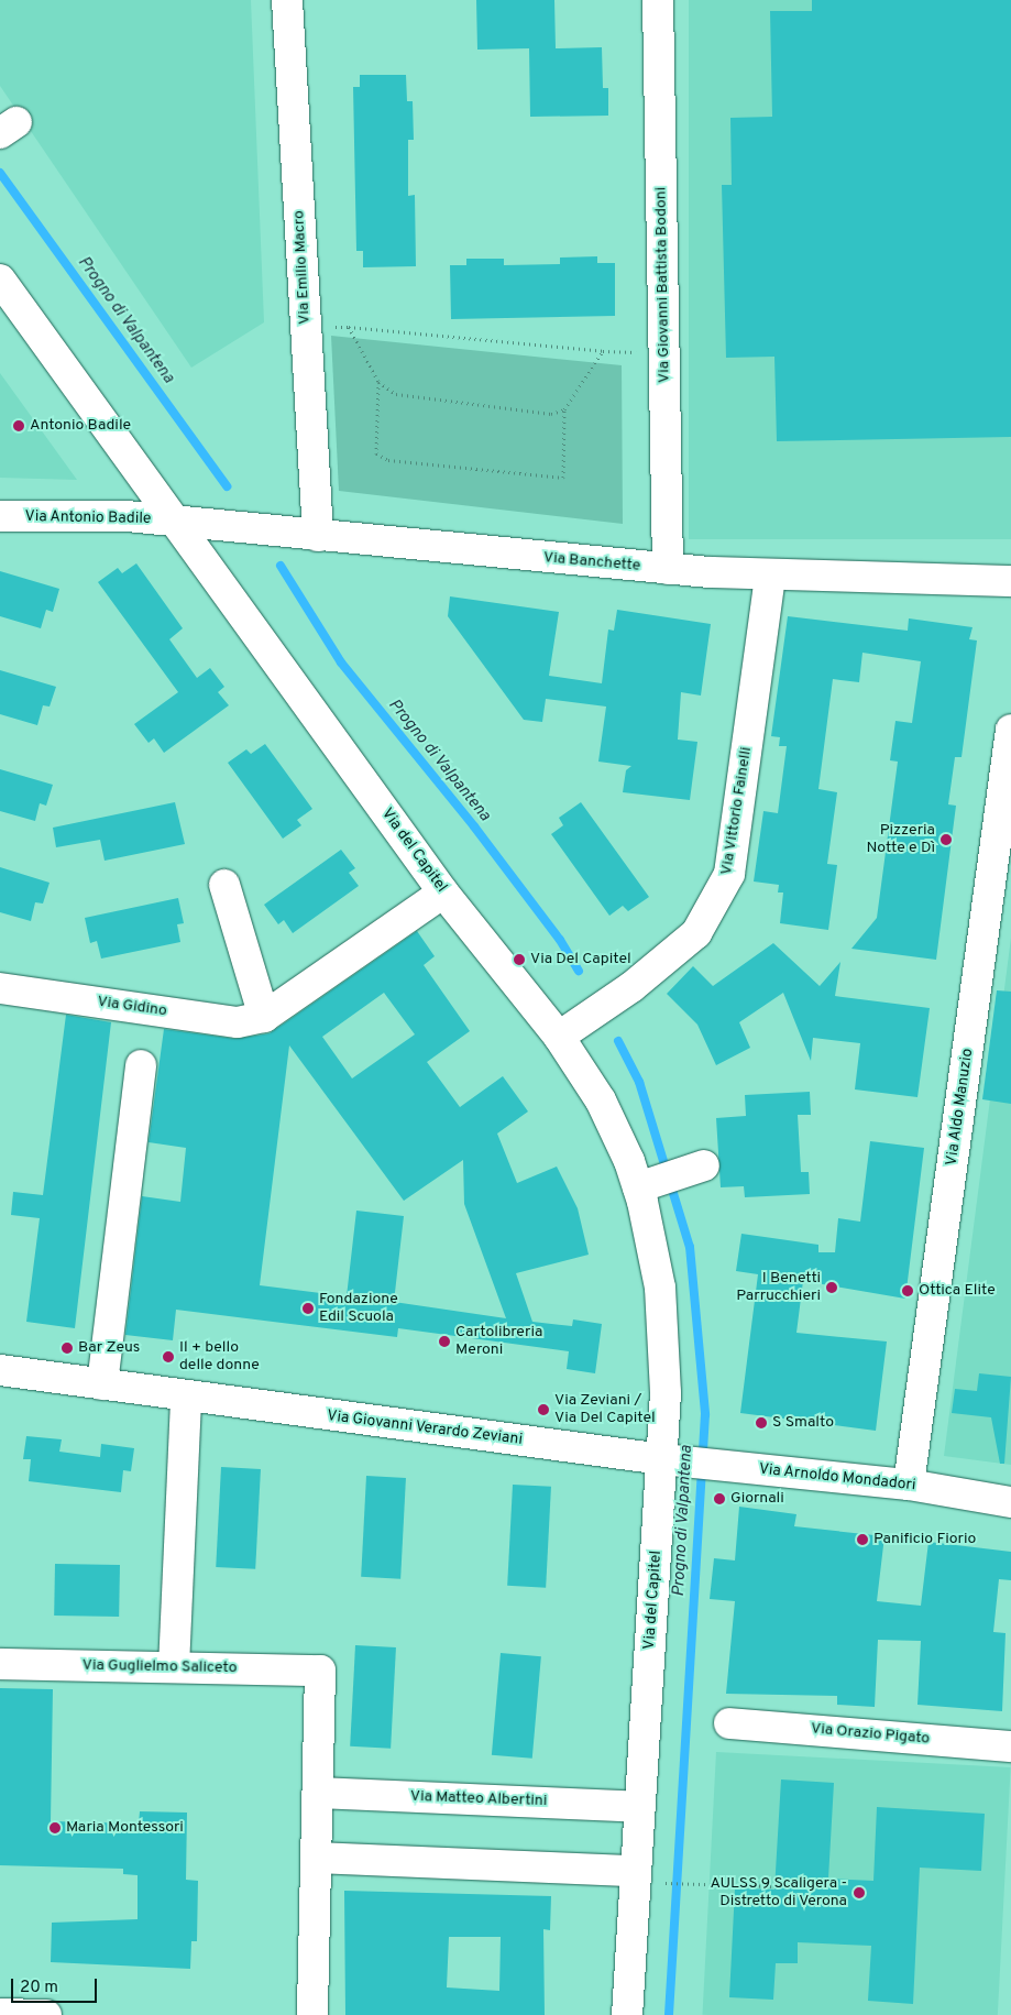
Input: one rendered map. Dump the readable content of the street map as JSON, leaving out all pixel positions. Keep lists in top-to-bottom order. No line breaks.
{"streets":{"street":["Via Emilio Macro","Via Giovanni Battista Bodoni","Via Antonio Badile","Via Banchette","Via Vittorio Fainelli","Via del Capitel","Via Gidino","Via Aldo Manuzio","Via Giovanni Verardo Zeviani","Via Arnoldo Mondadori","Via Guglielmo Saliceto","Via Orazio Pigato","Via Matteo Albertini"]},"crossings":[["Via Emilio Macro","Via Banchette"],["Via Giovanni Battista Bodoni","Via Banchette"],["Via Antonio Badile","Via Banchette"],["Via Antonio Badile","Via del Capitel"],["Via Banchette","Via Vittorio Fainelli"],["Via Banchette","Via del Capitel"],["Via Vittorio Fainelli","Via del Capitel"],["Via del Capitel","Via Gidino"],["Via del Capitel","Via Giovanni Verardo Zeviani"],["Via del Capitel","Via Arnoldo Mondadori"],["Via del Capitel","Via Matteo Albertini"],["Via Aldo Manuzio","Via Arnoldo Mondadori"],["Via Giovanni Verardo Zeviani","Via Arnoldo Mondadori"],["Via Guglielmo Saliceto","Via Matteo Albertini"]],"water":["Progno di Valpantena"],"places":["Antonio Badile","Pizzeria Notte e Dì","Via Del Capitel","I Benetti Parrucchieri","Ottica Elite","Fondazione Edil Scuola","Cartolibreria Meroni","Bar Zeus","Il + bello delle donne","Via Zeviani / Via Del Capitel","S Smalto","Giornali","Panificio Fiorio","Maria Montessori","AULSS 9 Scaligera - Distretto di Verona"],"scale_bar":"20 m"}
